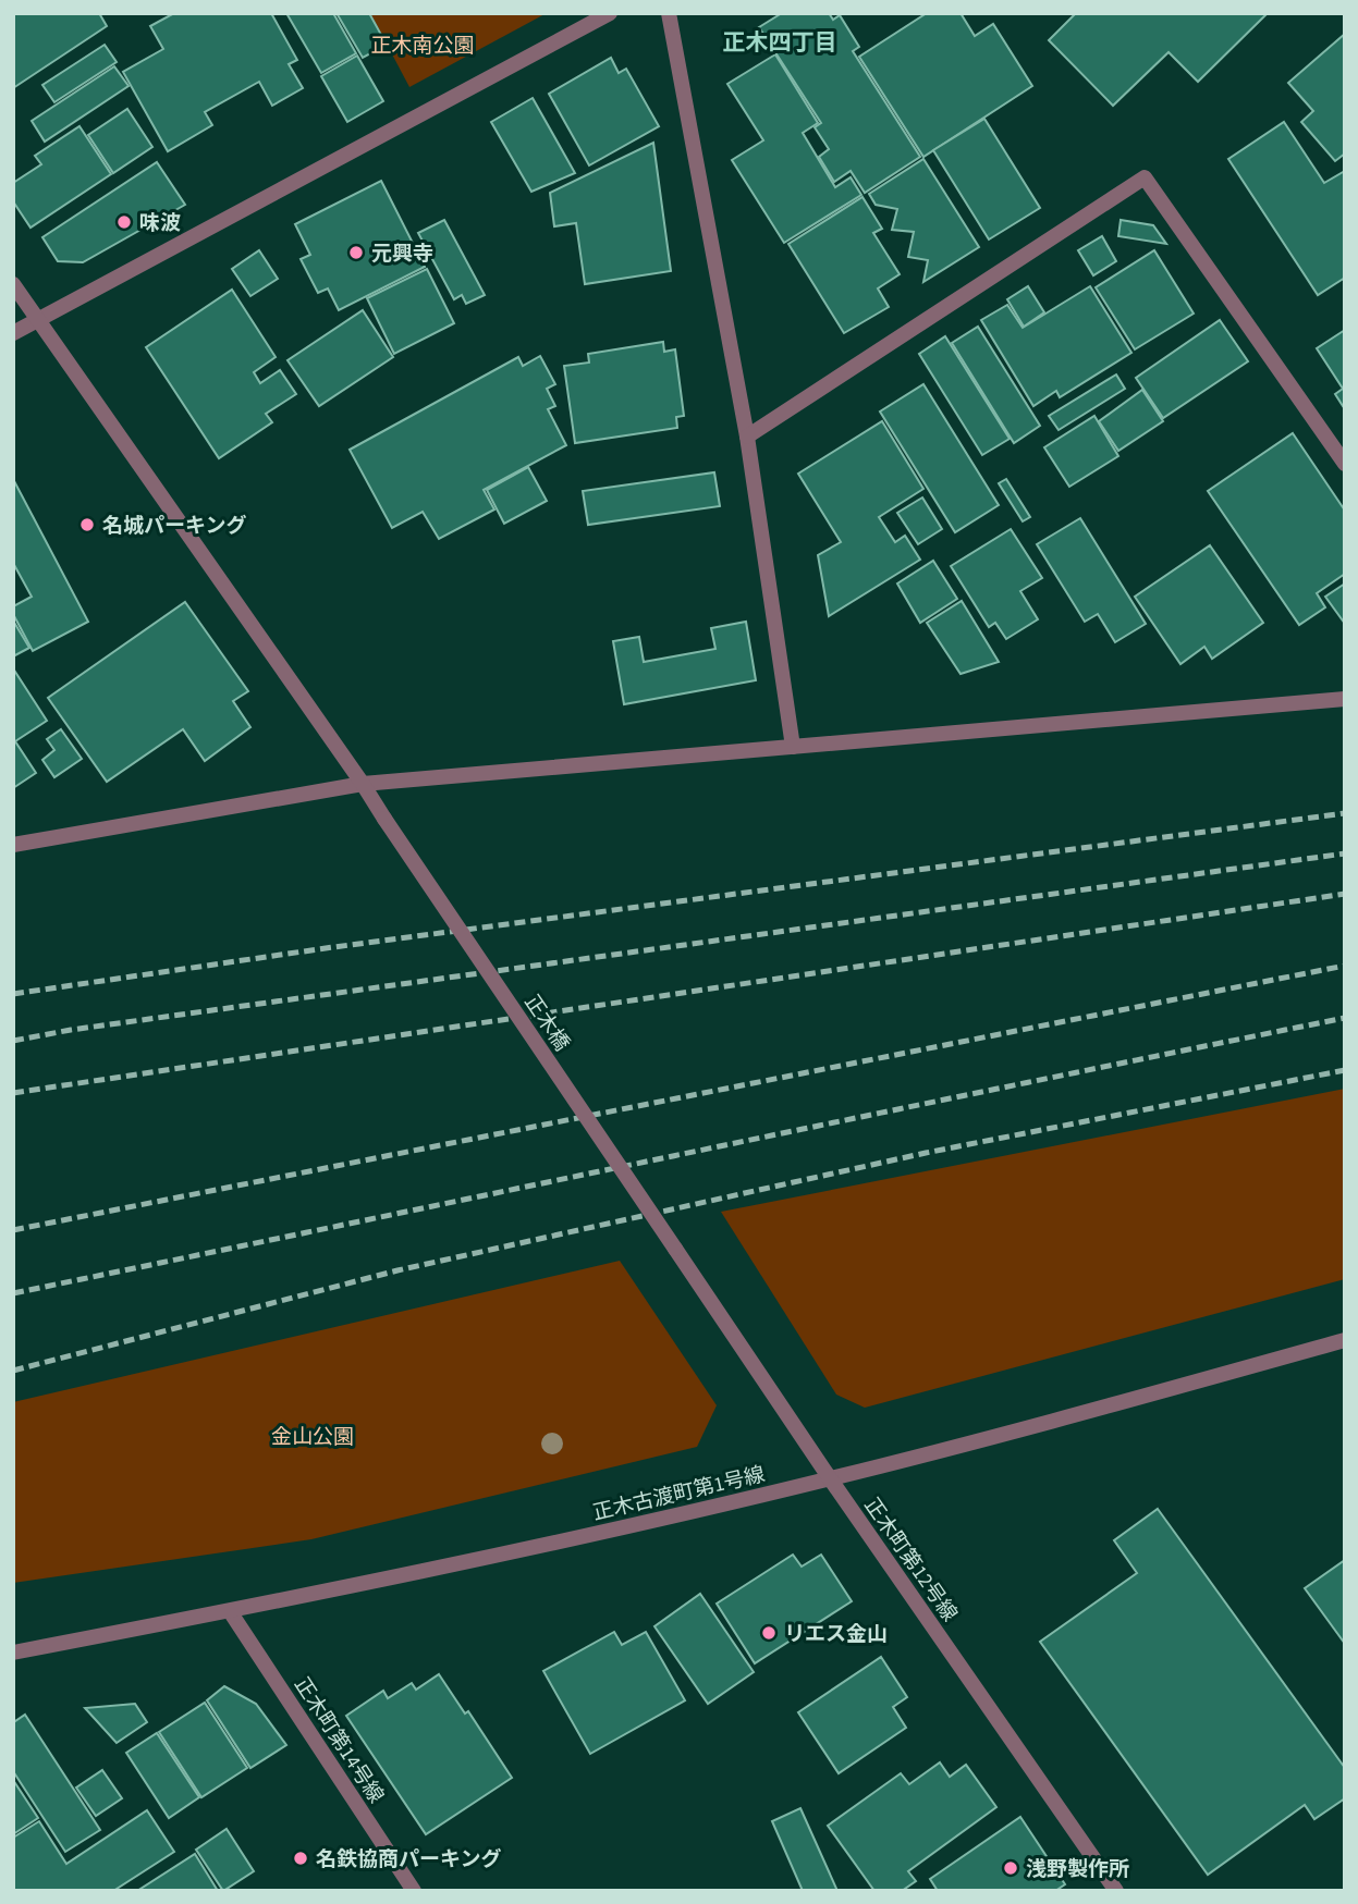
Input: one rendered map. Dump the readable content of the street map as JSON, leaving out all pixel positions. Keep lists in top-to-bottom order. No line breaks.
{"streets":{"street":["正木橋","正木古渡町第1号線","正木町第12号線","正木町第14号線"]},"crossings":[["正木橋","正木町第12号線"],["正木古渡町第1号線","正木町第12号線"],["正木古渡町第1号線","正木町第14号線"]],"districts":["正木四丁目"],"parks":["正木南公園","金山公園"],"places":["味波","元興寺","名城パーキング","リエス金山","名鉄協商パーキング","浅野製作所"]}
